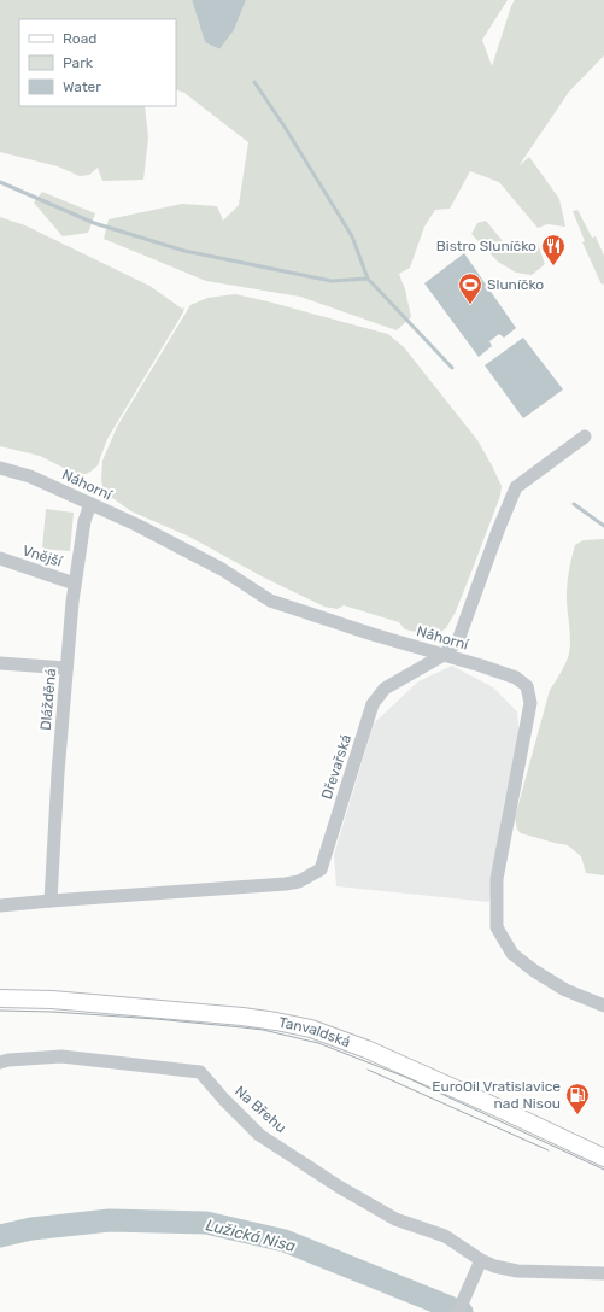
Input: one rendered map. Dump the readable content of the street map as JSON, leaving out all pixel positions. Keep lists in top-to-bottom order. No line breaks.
{"streets":{"main road":["Tanvaldská"],"street":["Náhorní","Vnější","Dlážděná","Dřevařská","Na Břehu"]},"crossings":[["Náhorní","Dlážděná"],["Náhorní","Dřevařská"],["Vnější","Dlážděná"],["Dlážděná","Dřevařská"]],"water":["Lužická Nisa"],"places":{"restaurant":["Bistro Sluníčko"],"sports":["Sluníčko"],"fuel station":["EuroOil Vratislavice nad Nisou"]},"legend":["Road","Park","Water"]}
